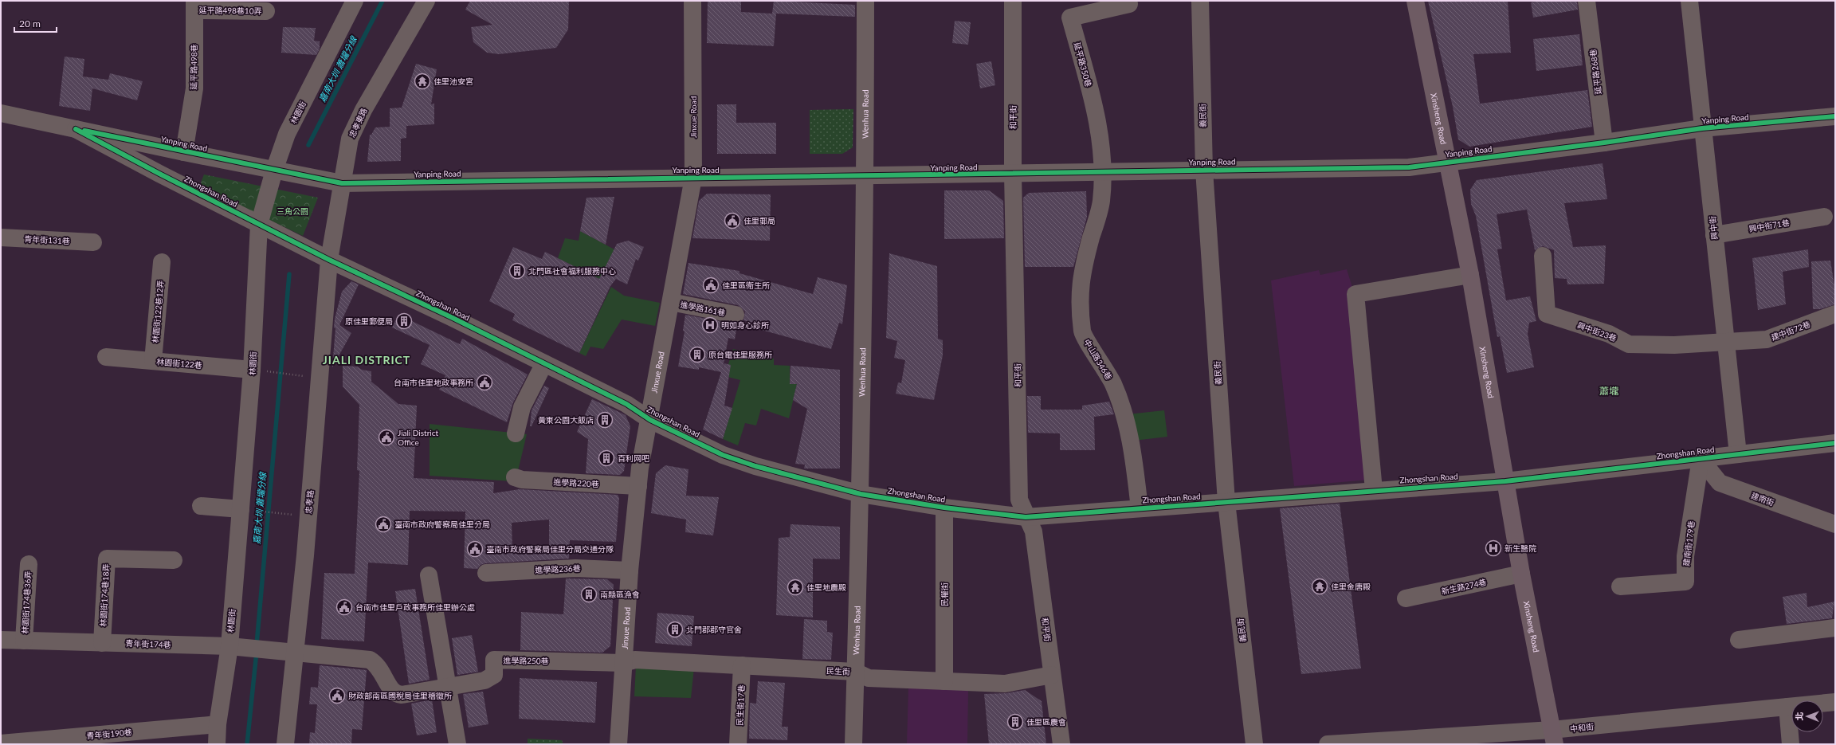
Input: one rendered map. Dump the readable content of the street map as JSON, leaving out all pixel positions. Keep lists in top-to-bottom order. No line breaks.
{"streets":{"main road":["Xinsheng Road"],"street":["延平路498巷10弄","延平路350巷","延平路498巷","延平路268巷","林園街","Wenhua Road","義民街","Jinxue Road","和平街","Yanping Road","忠孝東路","Zhongshan Road","興中街71巷","興中街","青年街131巷","進學路161巷","林園街122巷12弄","建中街72巷","興中街23巷","中山路346巷","林園街122巷","進學路220巷","建南街","忠孝路","建南街179巷","進學路236巷","新生路274巷","民權街","林園街174巷18弄","林園街174巷36弄","青年街174巷","進學路250巷","民生街","民生街17巷","中和街","青年街190巷"]},"crossings":[["延平路498巷10弄","延平路498巷"],["延平路350巷","Yanping Road"],["延平路350巷","中山路346巷"],["延平路498巷","Yanping Road"],["延平路268巷","Yanping Road"],["林園街","Yanping Road"],["林園街","Zhongshan Road"],["林園街","林園街122巷"],["林園街","青年街174巷"],["林園街","青年街190巷"],["Wenhua Road","Yanping Road"],["Wenhua Road","Zhongshan Road"],["Wenhua Road","民生街"],["義民街","Yanping Road"],["義民街","Zhongshan Road"],["Jinxue Road","Yanping Road"],["Jinxue Road","Zhongshan Road"],["Jinxue Road","進學路161巷"],["Jinxue Road","進學路220巷"],["Jinxue Road","進學路236巷"],["Jinxue Road","進學路250巷"],["Jinxue Road","民生街"],["和平街","Yanping Road"],["和平街","Zhongshan Road"],["和平街","民生街"],["Xinsheng Road","Yanping Road"],["Xinsheng Road","Zhongshan Road"],["Xinsheng Road","新生路274巷"],["Xinsheng Road","中和街"],["Yanping Road","忠孝東路"],["Yanping Road","Zhongshan Road"],["Yanping Road","興中街"],["Yanping Road","中山路346巷"],["忠孝東路","Zhongshan Road"],["忠孝東路","忠孝路"],["Zhongshan Road","興中街"],["Zhongshan Road","中山路346巷"],["Zhongshan Road","建南街"],["Zhongshan Road","忠孝路"],["Zhongshan Road","建南街179巷"],["Zhongshan Road","民權街"],["興中街71巷","興中街"],["興中街","建中街72巷"],["興中街","興中街23巷"],["林園街122巷12弄","林園街122巷"],["建中街72巷","興中街23巷"],["建南街","建南街179巷"],["忠孝路","青年街174巷"],["忠孝路","進學路250巷"],["民權街","民生街"],["林園街174巷18弄","青年街174巷"],["林園街174巷36弄","青年街174巷"],["青年街174巷","進學路250巷"],["進學路250巷","民生街"],["民生街","民生街17巷"]],"districts":["JIALI DISTRICT","蕭壠"],"water":["嘉南大圳 蕭壠分線"],"parks":["三角公園"],"places":{"temple":["佳里池安宮","佳里金唐殿","佳里地農殿"],"public building":["佳里郵局","佳里區衛生所","台南市佳里地政事務所","Jiali District Office","臺南市政府警察局佳里分局","臺南市政府警察局佳里分局交通分隊","台南市佳里戶政事務所佳里辦公處","財政部南區國稅局佳里稽徵所"],"building":["北門區社會福利服務中心","原佳里郵便局","原台電佳里服務所","黃東公園大飯店","百利网吧","南縣區漁會","北門郡郡守官舍","佳里區農會"],"hospital":["明如身心診所","新生醫院"]},"scale_bar":"20 m","north":"left"}
